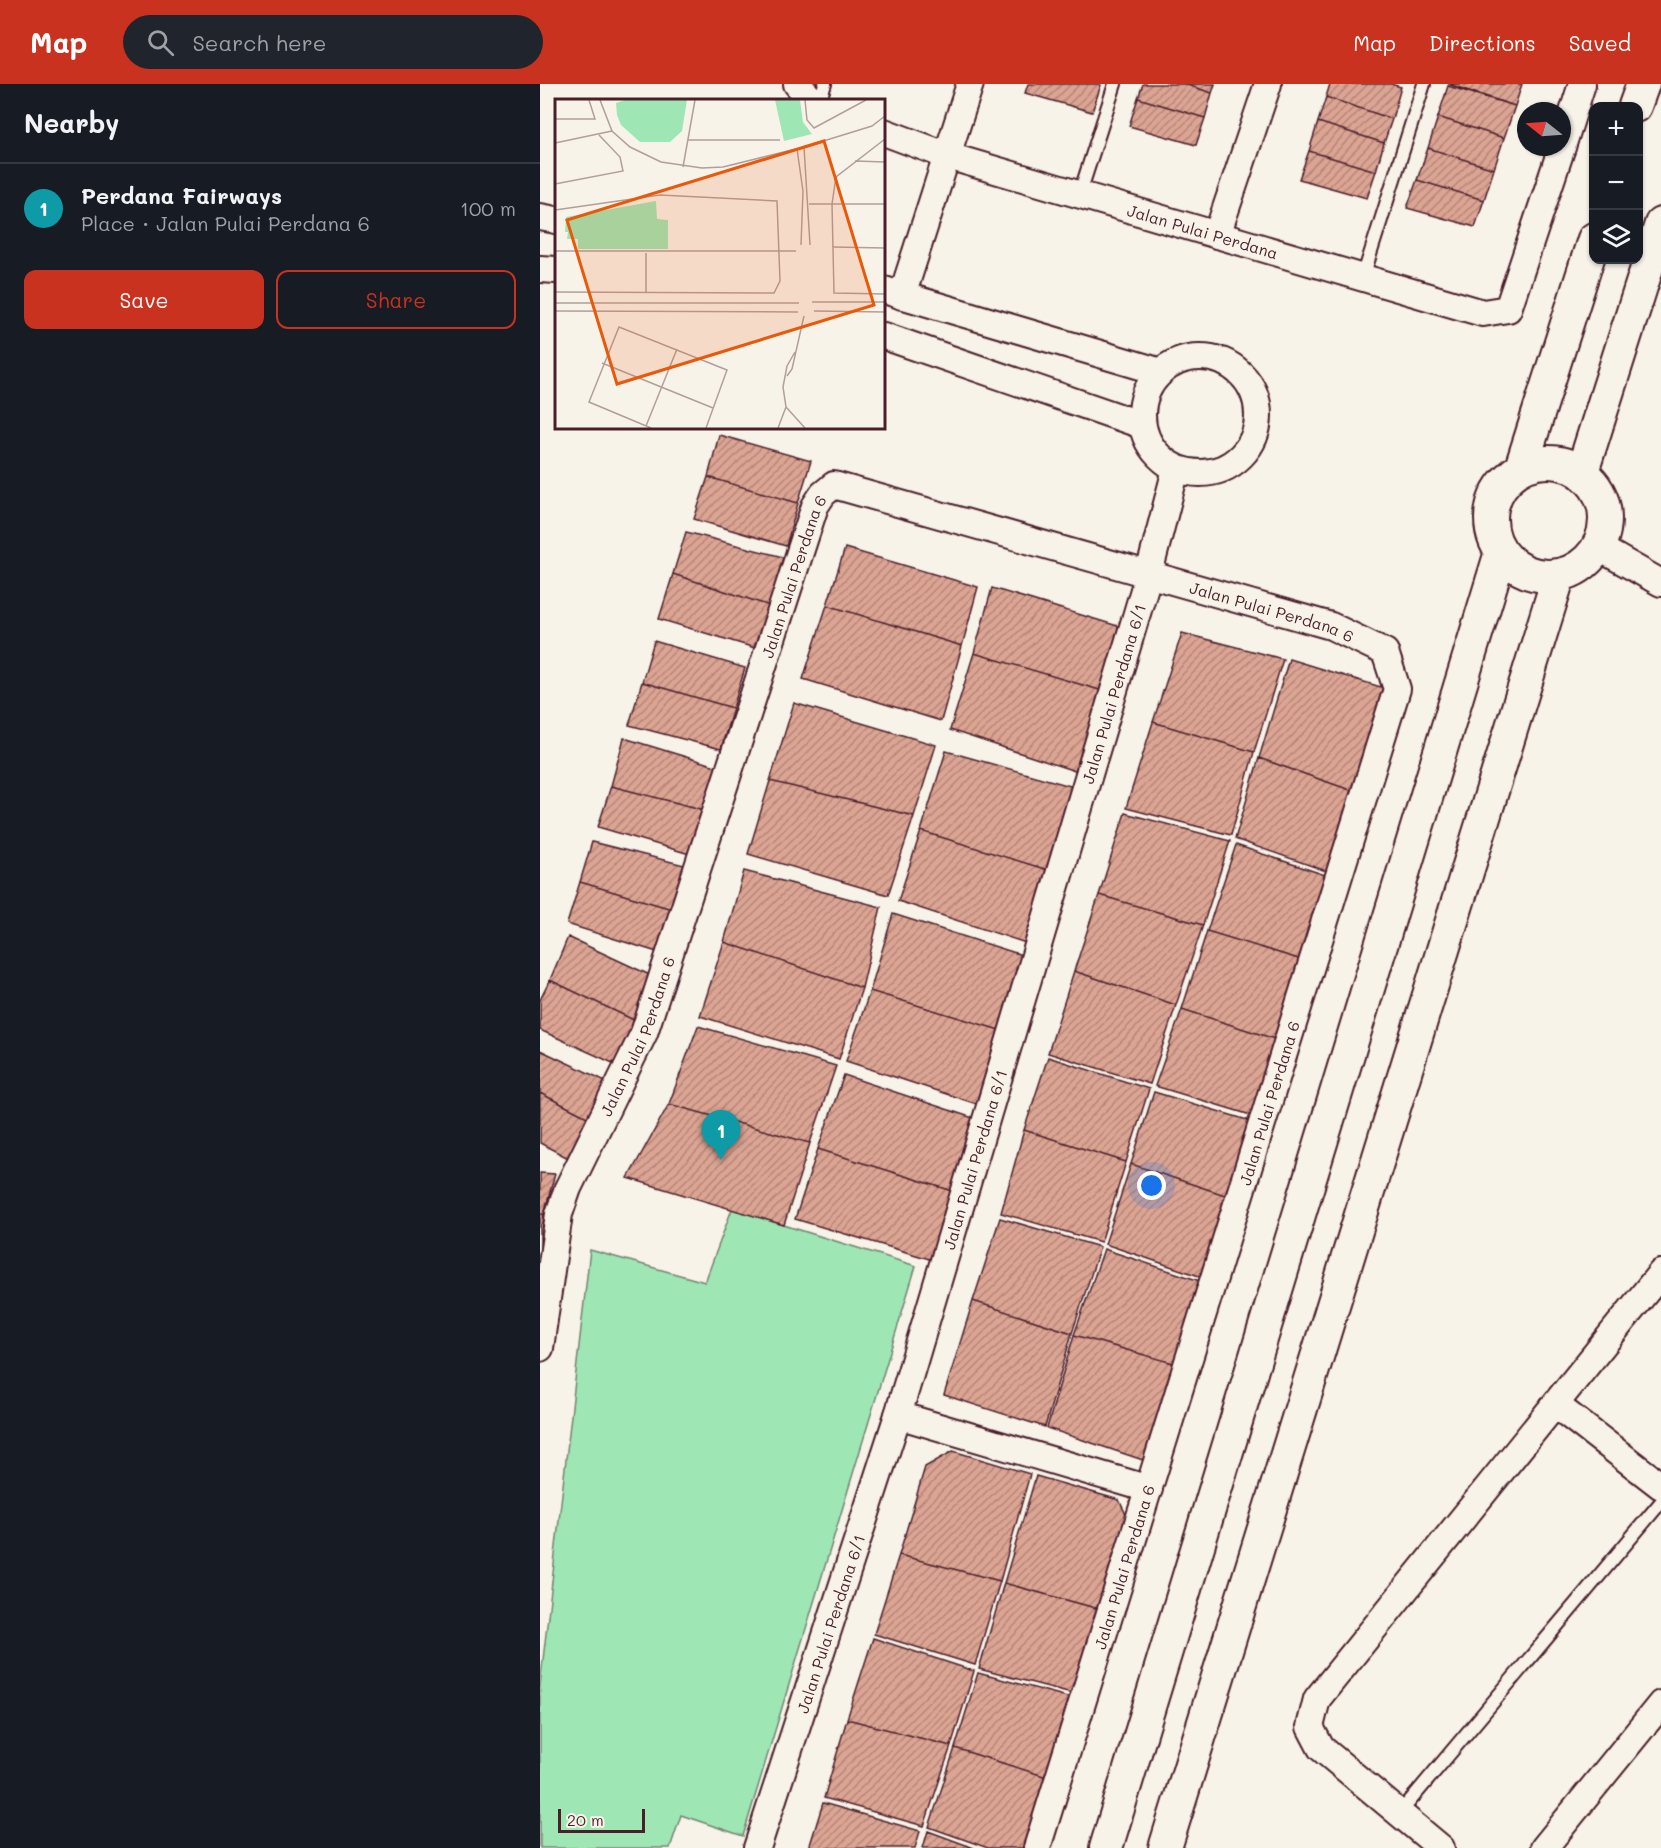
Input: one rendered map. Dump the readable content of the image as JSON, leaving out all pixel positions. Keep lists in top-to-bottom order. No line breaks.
{"streets":{"street":["Jalan Pulai Perdana","Jalan Pulai Perdana 6","Jalan Pulai Perdana 6/1"]},"crossings":[["Jalan Pulai Perdana 6","Jalan Pulai Perdana 6/1"]],"scale_bar":"20 m","north":"left","page":{"header":"Map","search":"Search here","nav":["Map","Directions","Saved"],"heading":"Nearby","map_buttons":["+","−"],"list":[{"mark":"1","name":"Perdana Fairways","note":"Place · Jalan Pulai Perdana 6","value":"100 m"}],"buttons":["Save","Share"],"pins":"1","scale":"20 m"}}
